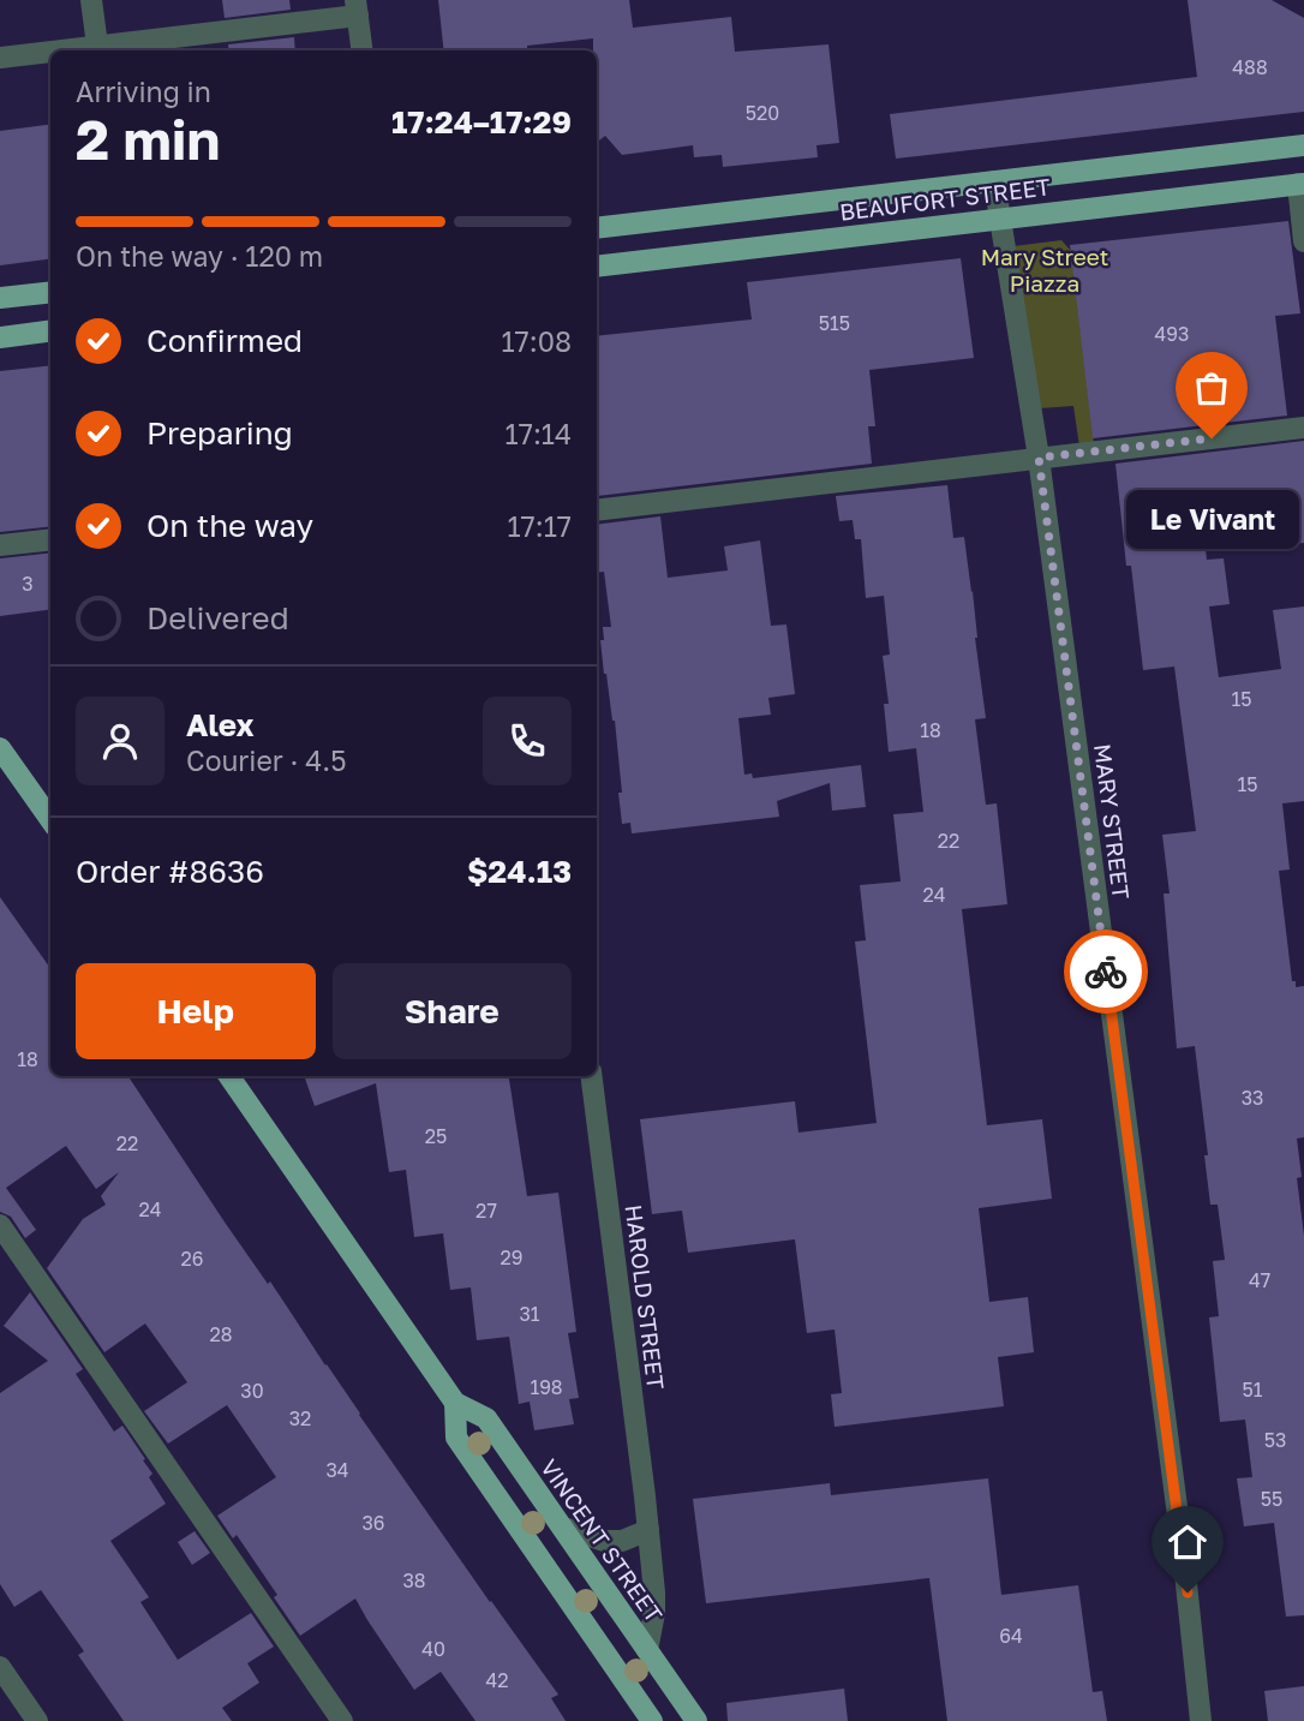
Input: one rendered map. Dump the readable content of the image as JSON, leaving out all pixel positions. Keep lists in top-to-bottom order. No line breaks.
{"streets":{"main road":["BEAUFORT STREET","VINCENT STREET"],"street":["MARY STREET","HAROLD STREET"]},"crossings":[["BEAUFORT STREET","MARY STREET"],["HAROLD STREET","VINCENT STREET"]],"parks":["Mary Street Piazza"],"places":["Le Vivant"],"house_numbers":["488","520","515","493","3","15","18","15","22","24","18","33","25","22","24","27","29","26","47","31","28","198","51","30","32","53","34","55","36","38","64","40","42"],"page":{"heading":["2 min","Arriving in","17:24–17:29"],"panel":["Alex","Courier · 4.5","Order #8636","$24.13"],"bar":"On the way · 120 m","list":[["Confirmed","17:08"],["Preparing","17:14"],["On the way","17:17"],"Delivered"],"bubble":"Le Vivant","buttons":["Help","Share"]}}
